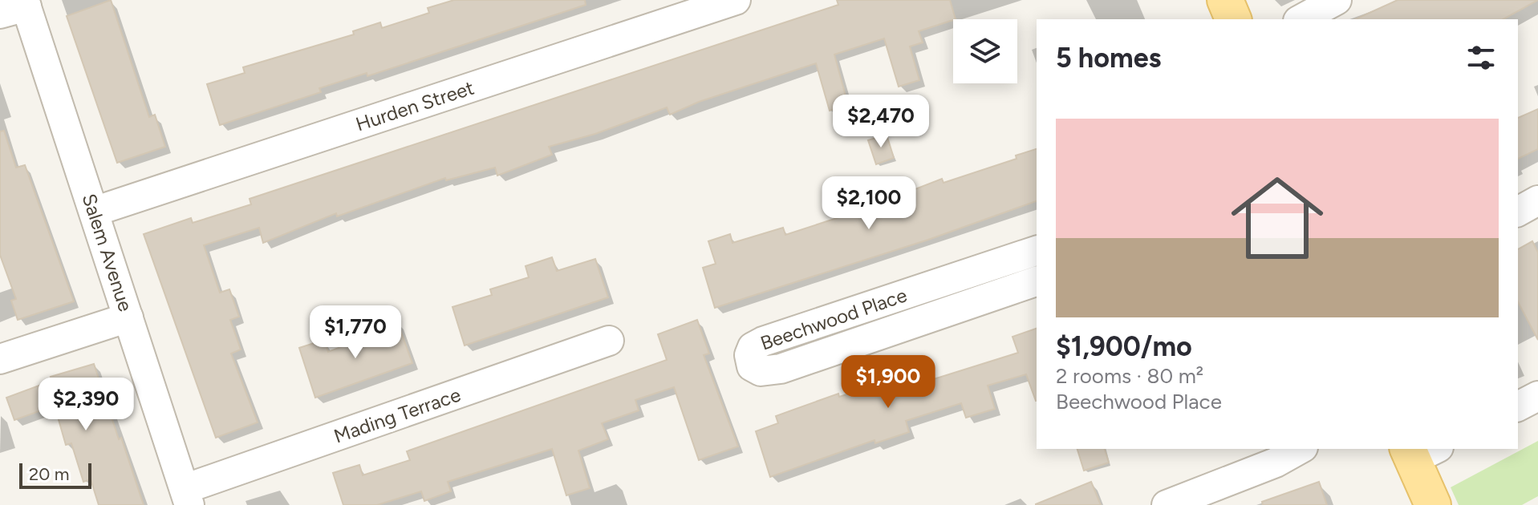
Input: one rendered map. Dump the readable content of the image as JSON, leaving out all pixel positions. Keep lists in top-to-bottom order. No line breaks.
{"streets":{"street":["Hurden Street","Salem Avenue","Beechwood Place","Mading Terrace"]},"crossings":[["Hurden Street","Salem Avenue"],["Salem Avenue","Mading Terrace"]],"scale_bar":"20 m","page":{"heading":"5 homes","price":["$2,470","$2,100","$1,770","$1,900","$2,390"],"list":[{"name":"$1,900/mo","note":"2 rooms · 80 m² · Beechwood Place"}],"scale":"20 m"}}
